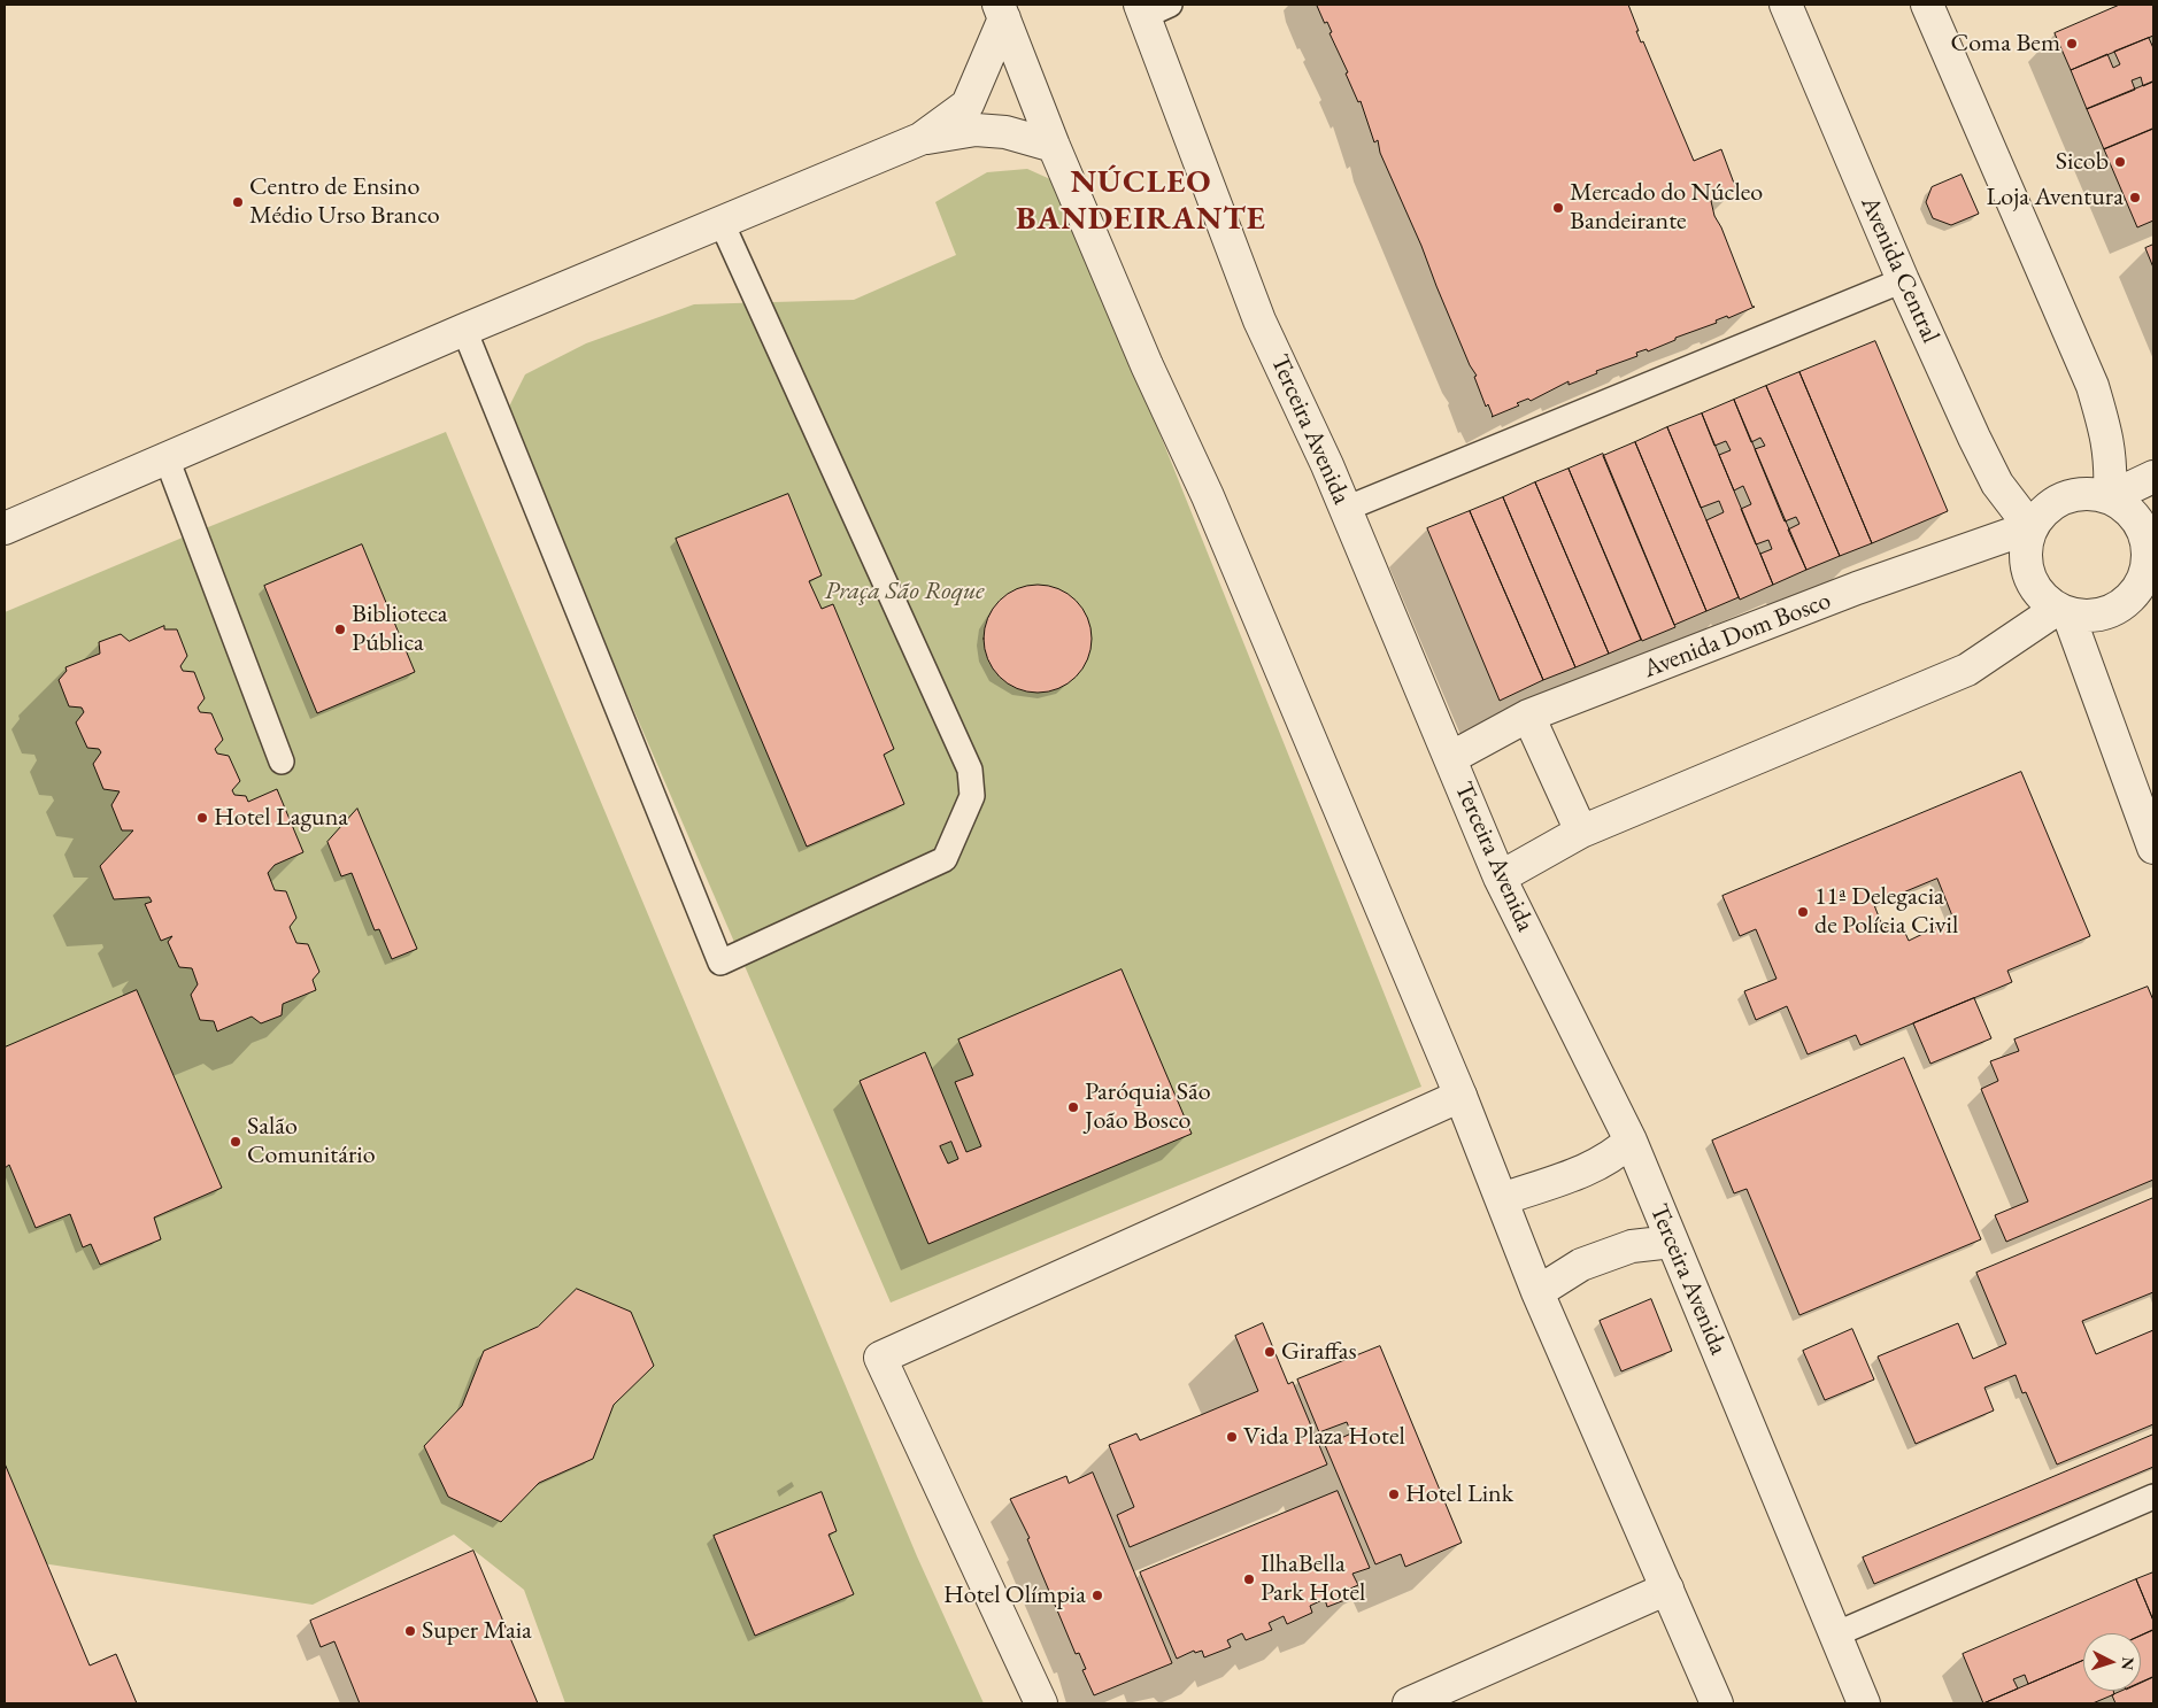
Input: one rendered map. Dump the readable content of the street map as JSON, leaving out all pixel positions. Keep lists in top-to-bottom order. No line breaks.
{"streets":{"street":["Avenida Central","Terceira Avenida","Avenida Dom Bosco"]},"crossings":[["Avenida Central","Avenida Dom Bosco"],["Terceira Avenida","Avenida Dom Bosco"]],"districts":["NÚCLEO BANDEIRANTE"],"parks":["Praça São Roque"],"places":["Coma Bem","Sicob","Loja Aventura","Centro de Ensino Médio Urso Branco","Mercado do Núcleo Bandeirante","Biblioteca Pública","Hotel Laguna","11ª Delegacia de Polícia Civil","Paróquia São João Bosco","Salão Comunitário","Giraffas","Vida Plaza Hotel","Hotel Link","IlhaBella Park Hotel","Hotel Olímpia","Super Maia"],"north":"right"}
